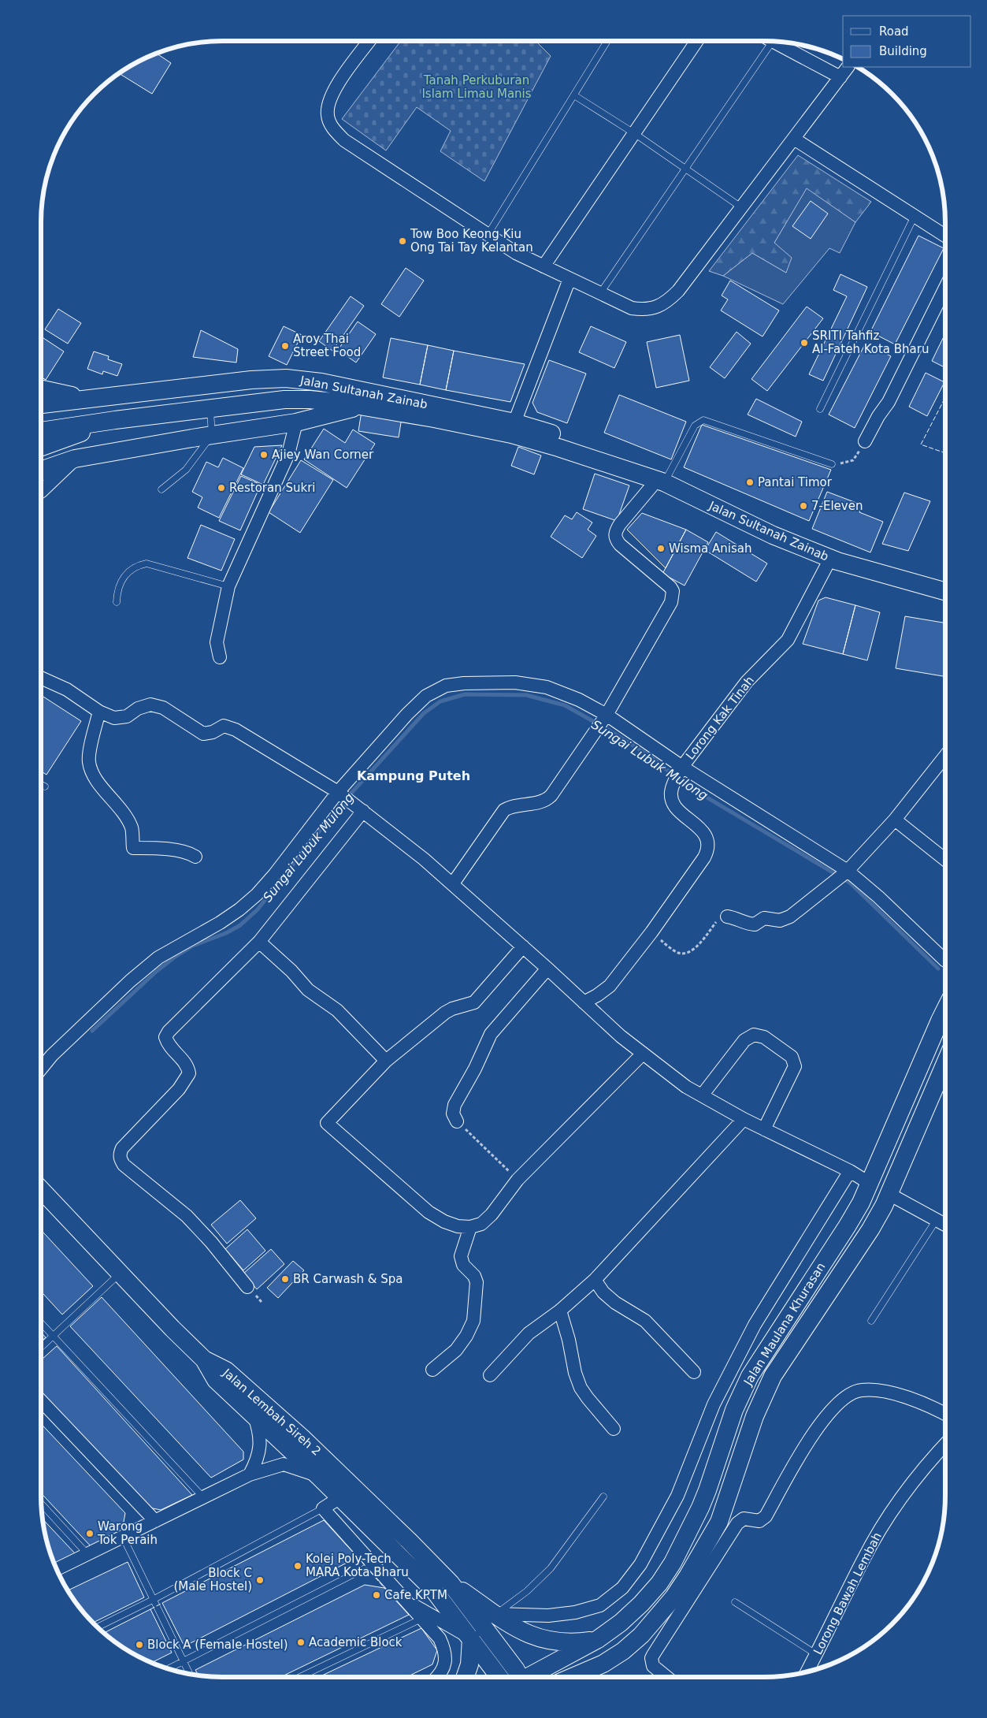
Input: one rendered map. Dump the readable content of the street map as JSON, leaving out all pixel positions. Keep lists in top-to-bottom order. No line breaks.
{"streets":{"street":["Jalan Sultanah Zainab","Lorong Kak Tinah","Jalan Maulana Khurasan","Jalan Lembah Sireh 2","Lorong Bawah Lembah"]},"crossings":[["Jalan Sultanah Zainab","Lorong Kak Tinah"]],"districts":["Kampung Puteh"],"water":["Sungai Lubuk Mulong"],"parks":["Tanah Perkuburan Islam Limau Manis"],"places":["Tow Boo Keong Kiu Ong Tai Tay Kelantan","SRITI Tahfiz Al-Fateh Kota Bharu","Aroy Thai Street Food","Ajiey Wan Corner","Pantai Timor","Restoran Sukri","7-Eleven","Wisma Anisah","BR Carwash & Spa","Warong Tok Peraih","Kolej Poly-Tech MARA Kota Bharu","Block C (Male Hostel)","Cafe KPTM","Academic Block","Block A (Female Hostel)"],"legend":["Road","Building"]}
